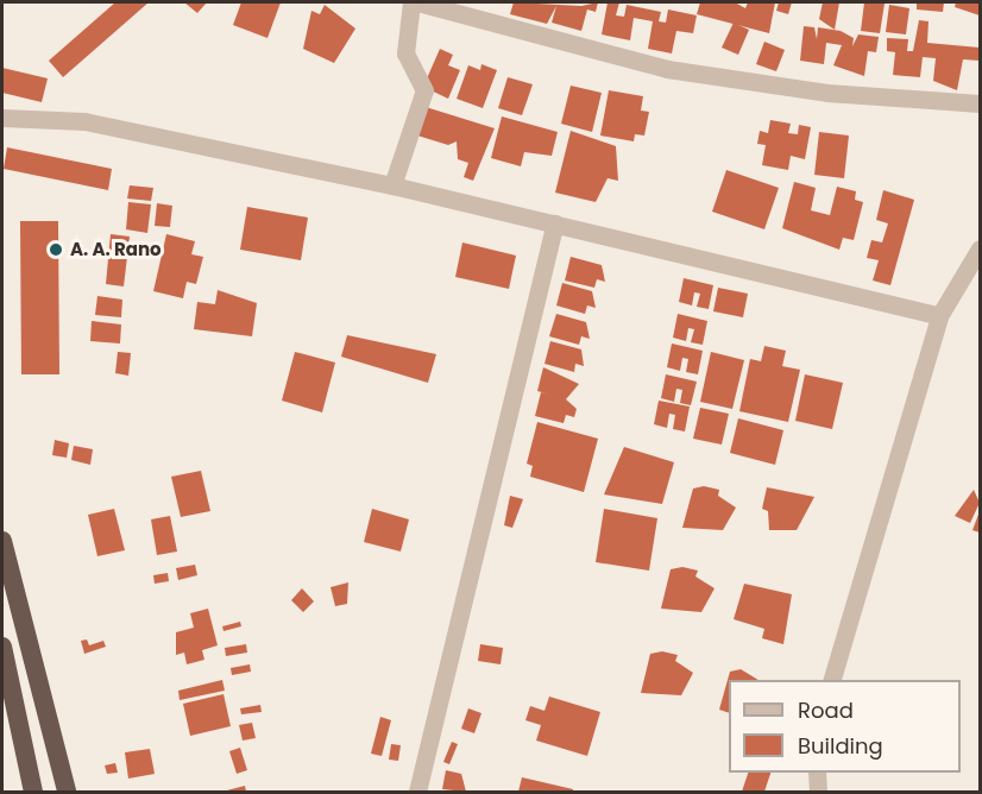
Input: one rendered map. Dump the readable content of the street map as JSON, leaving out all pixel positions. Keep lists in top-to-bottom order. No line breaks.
{"places":["A. A. Rano"],"legend":["Road","Building"]}
